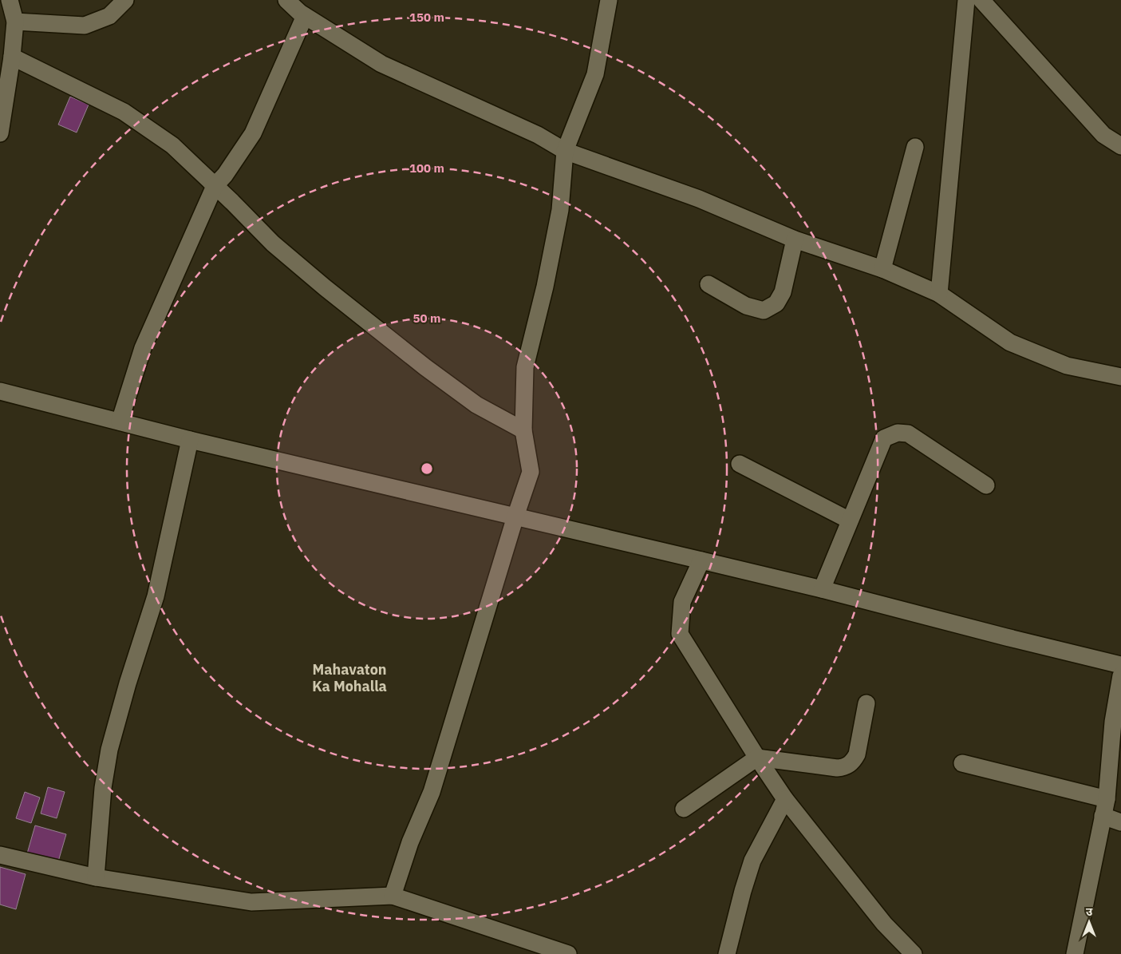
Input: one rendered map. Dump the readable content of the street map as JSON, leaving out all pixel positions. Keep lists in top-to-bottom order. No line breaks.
{"districts":["Mahavaton Ka Mohalla"],"north":"top","rings":["150 m","100 m","50 m"]}
